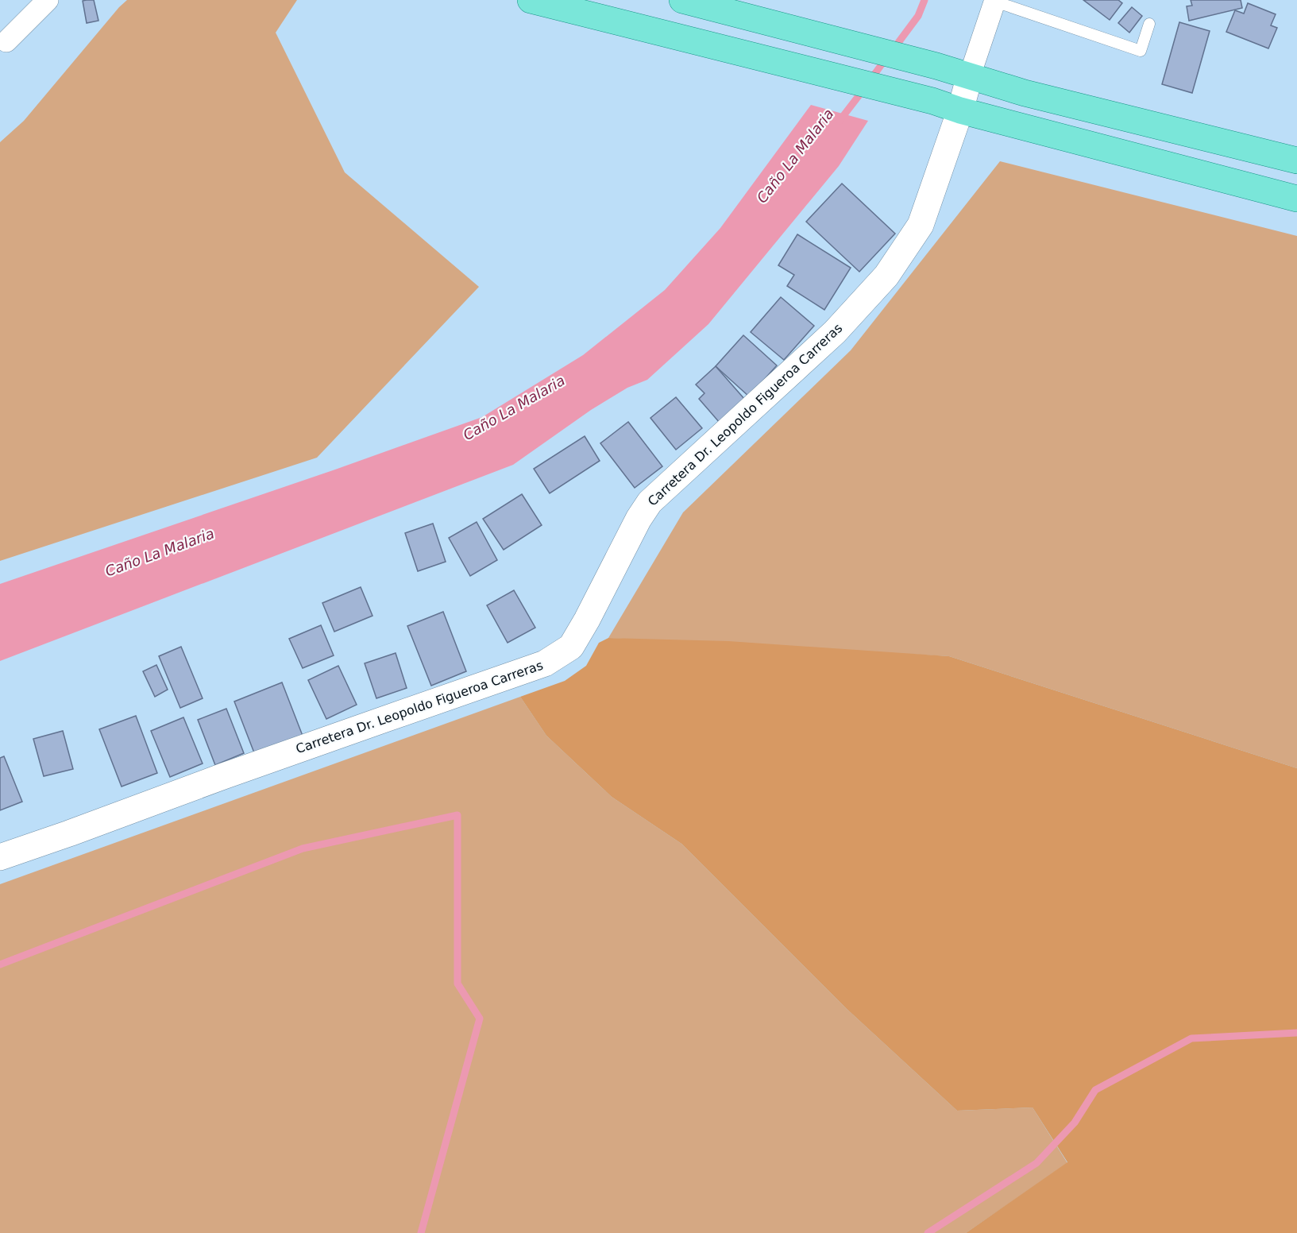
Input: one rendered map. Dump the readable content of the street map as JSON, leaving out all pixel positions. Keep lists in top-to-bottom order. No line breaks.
{"streets":{"street":["Carretera Dr. Leopoldo Figueroa Carreras"]},"water":["Caño La Malaria"]}
